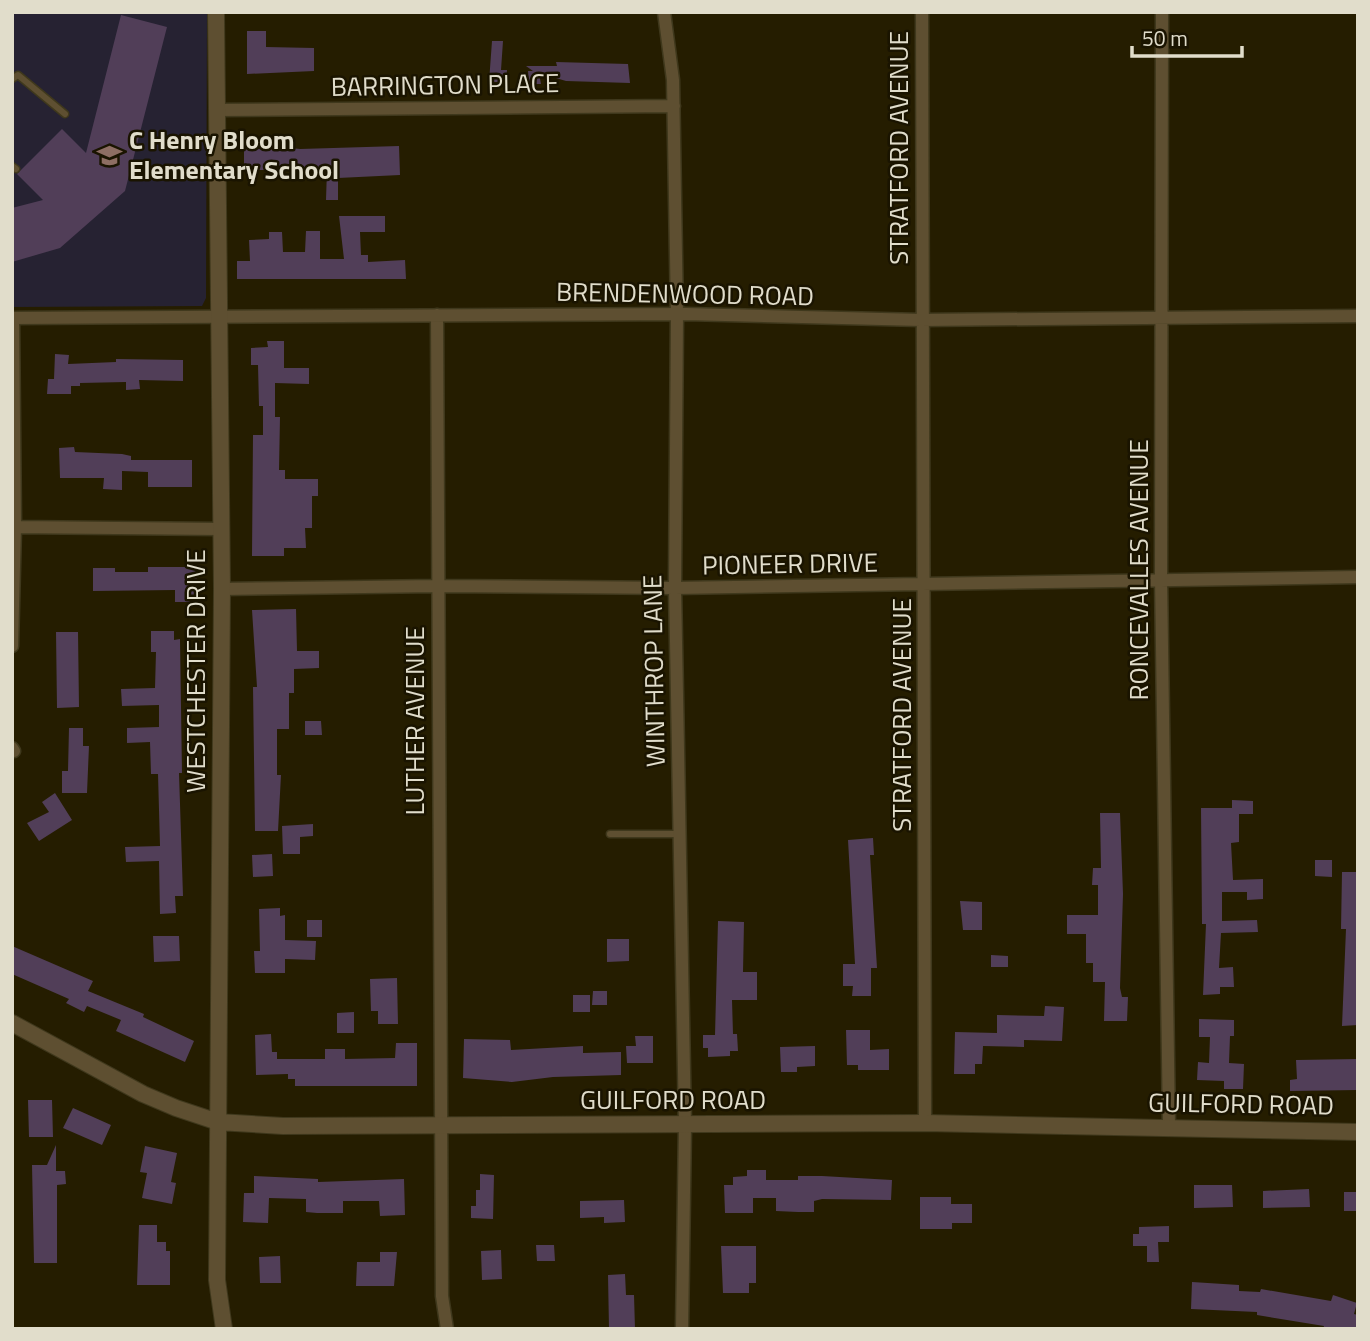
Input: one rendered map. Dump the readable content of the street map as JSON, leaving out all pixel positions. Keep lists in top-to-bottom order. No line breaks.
{"streets":{"street":["BARRINGTON PLACE","STRATFORD AVENUE","BRENDENWOOD ROAD","PIONEER DRIVE","RONCEVALLES AVENUE","WESTCHESTER DRIVE","WINTHROP LANE","LUTHER AVENUE","GUILFORD ROAD"]},"crossings":[["BARRINGTON PLACE","WESTCHESTER DRIVE"],["BARRINGTON PLACE","WINTHROP LANE"],["STRATFORD AVENUE","BRENDENWOOD ROAD"],["STRATFORD AVENUE","PIONEER DRIVE"],["STRATFORD AVENUE","GUILFORD ROAD"],["BRENDENWOOD ROAD","RONCEVALLES AVENUE"],["BRENDENWOOD ROAD","WESTCHESTER DRIVE"],["BRENDENWOOD ROAD","WINTHROP LANE"],["BRENDENWOOD ROAD","LUTHER AVENUE"],["PIONEER DRIVE","RONCEVALLES AVENUE"],["PIONEER DRIVE","WESTCHESTER DRIVE"],["PIONEER DRIVE","WINTHROP LANE"],["PIONEER DRIVE","LUTHER AVENUE"],["RONCEVALLES AVENUE","GUILFORD ROAD"],["WESTCHESTER DRIVE","GUILFORD ROAD"],["WINTHROP LANE","GUILFORD ROAD"],["LUTHER AVENUE","GUILFORD ROAD"]],"places":{"school or university":["C Henry Bloom Elementary School"]},"scale_bar":"50 m"}
